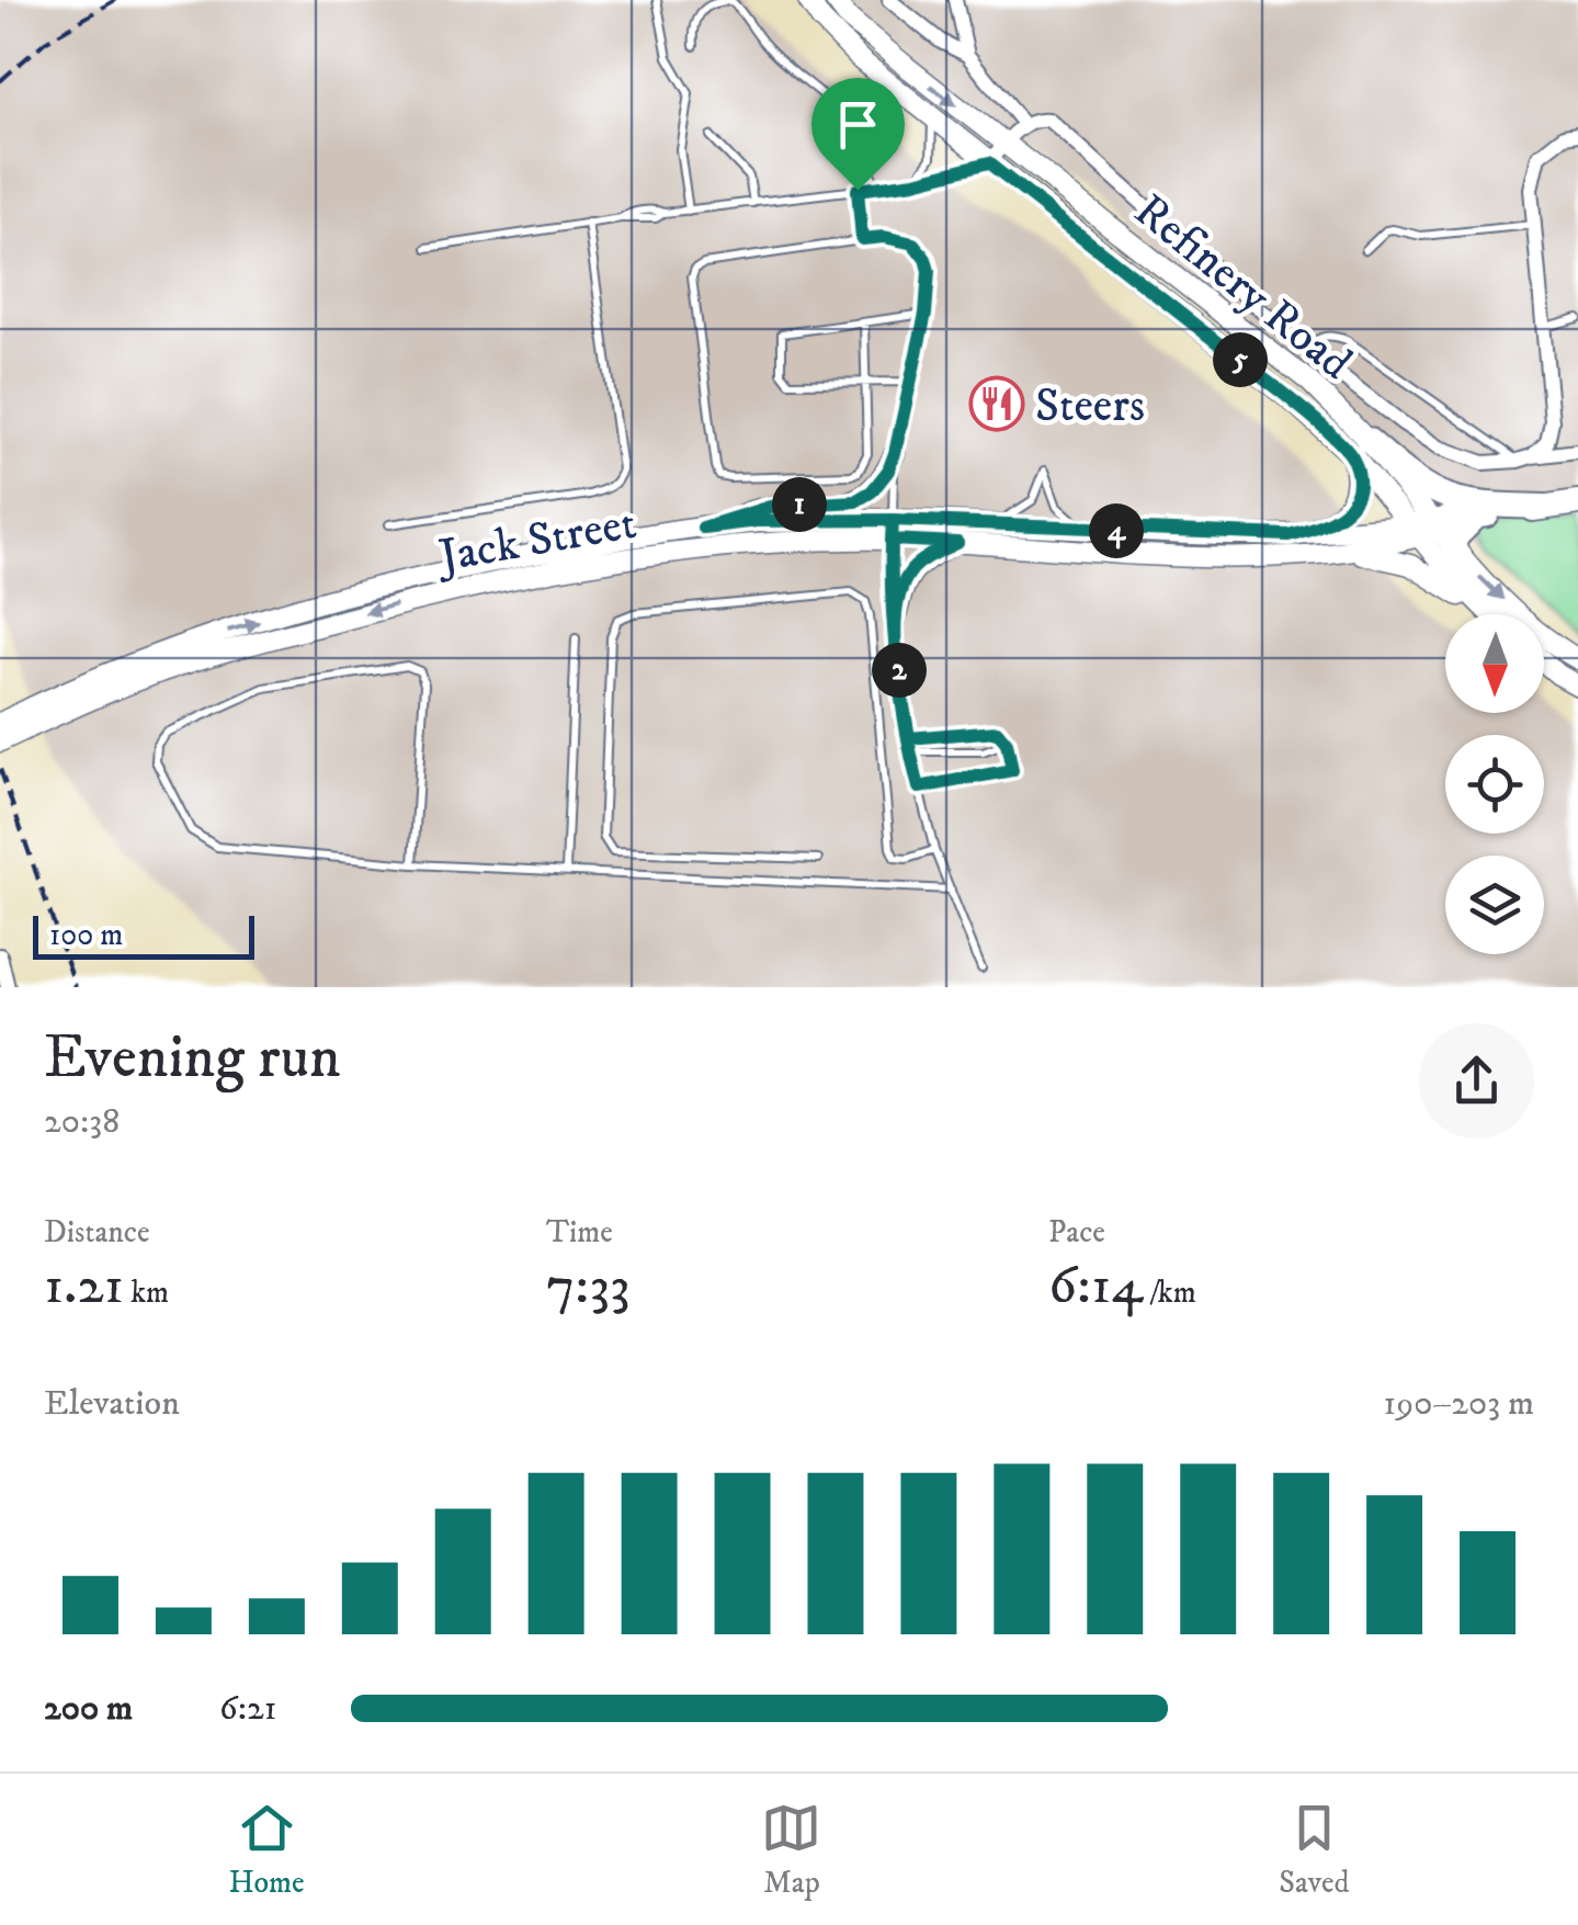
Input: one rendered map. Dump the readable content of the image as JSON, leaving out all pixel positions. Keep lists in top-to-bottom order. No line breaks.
{"streets":{"main road":["Refinery Road","Jack Street"]},"crossings":[["Refinery Road","Jack Street"]],"places":{"restaurant":["Steers"]},"scale_bar":"100 m","north":"bottom","page":{"pins":["5","1","4","2"],"scale":"100 m","heading":["Evening run","20:38"],"stats":[["Distance","1.21 km"],["Time","7:33"],["Pace","6:14 /km"]],"chart":["Elevation","190–203 m"],"list":[{"name":"200 m","note":"6:21"}],"tabs":["Home","Map","Saved"]}}
